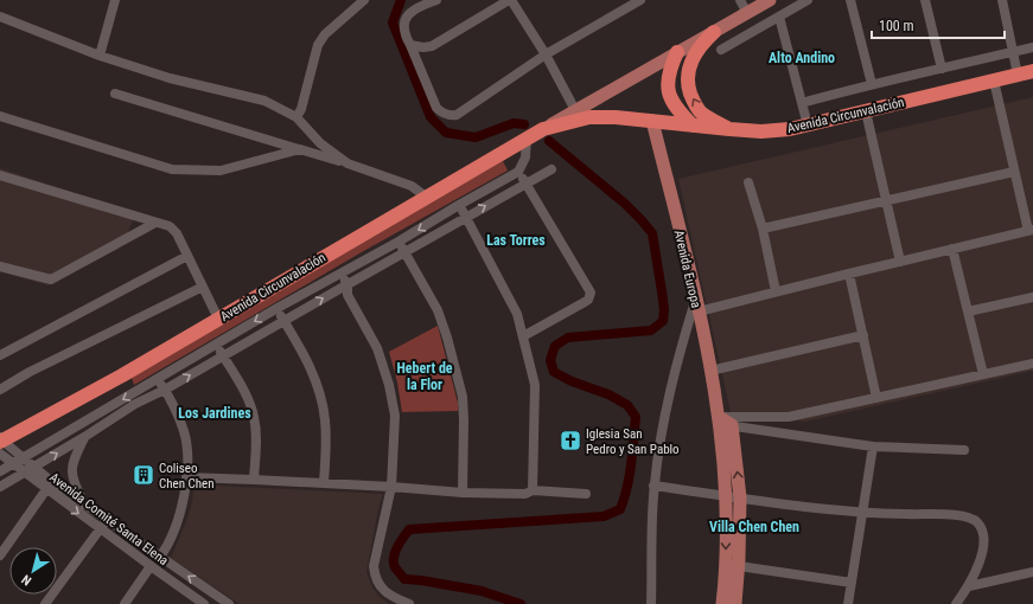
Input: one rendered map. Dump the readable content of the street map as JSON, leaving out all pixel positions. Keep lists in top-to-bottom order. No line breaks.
{"streets":{"highway":["Avenida Circunvalación"],"main road":["Avenida Europa"],"street":["Avenida Comité Santa Elena"]},"crossings":[["Avenida Circunvalación","Avenida Europa"],["Avenida Circunvalación","Avenida Comité Santa Elena"]],"districts":["Alto Andino","Las Torres","Hebert de la Flor","Los Jardines","Villa Chen Chen"],"places":{"church":["Iglesia San Pedro y San Pablo"],"building":["Coliseo Chen Chen"]},"scale_bar":"100 m","north":"bottom left"}
